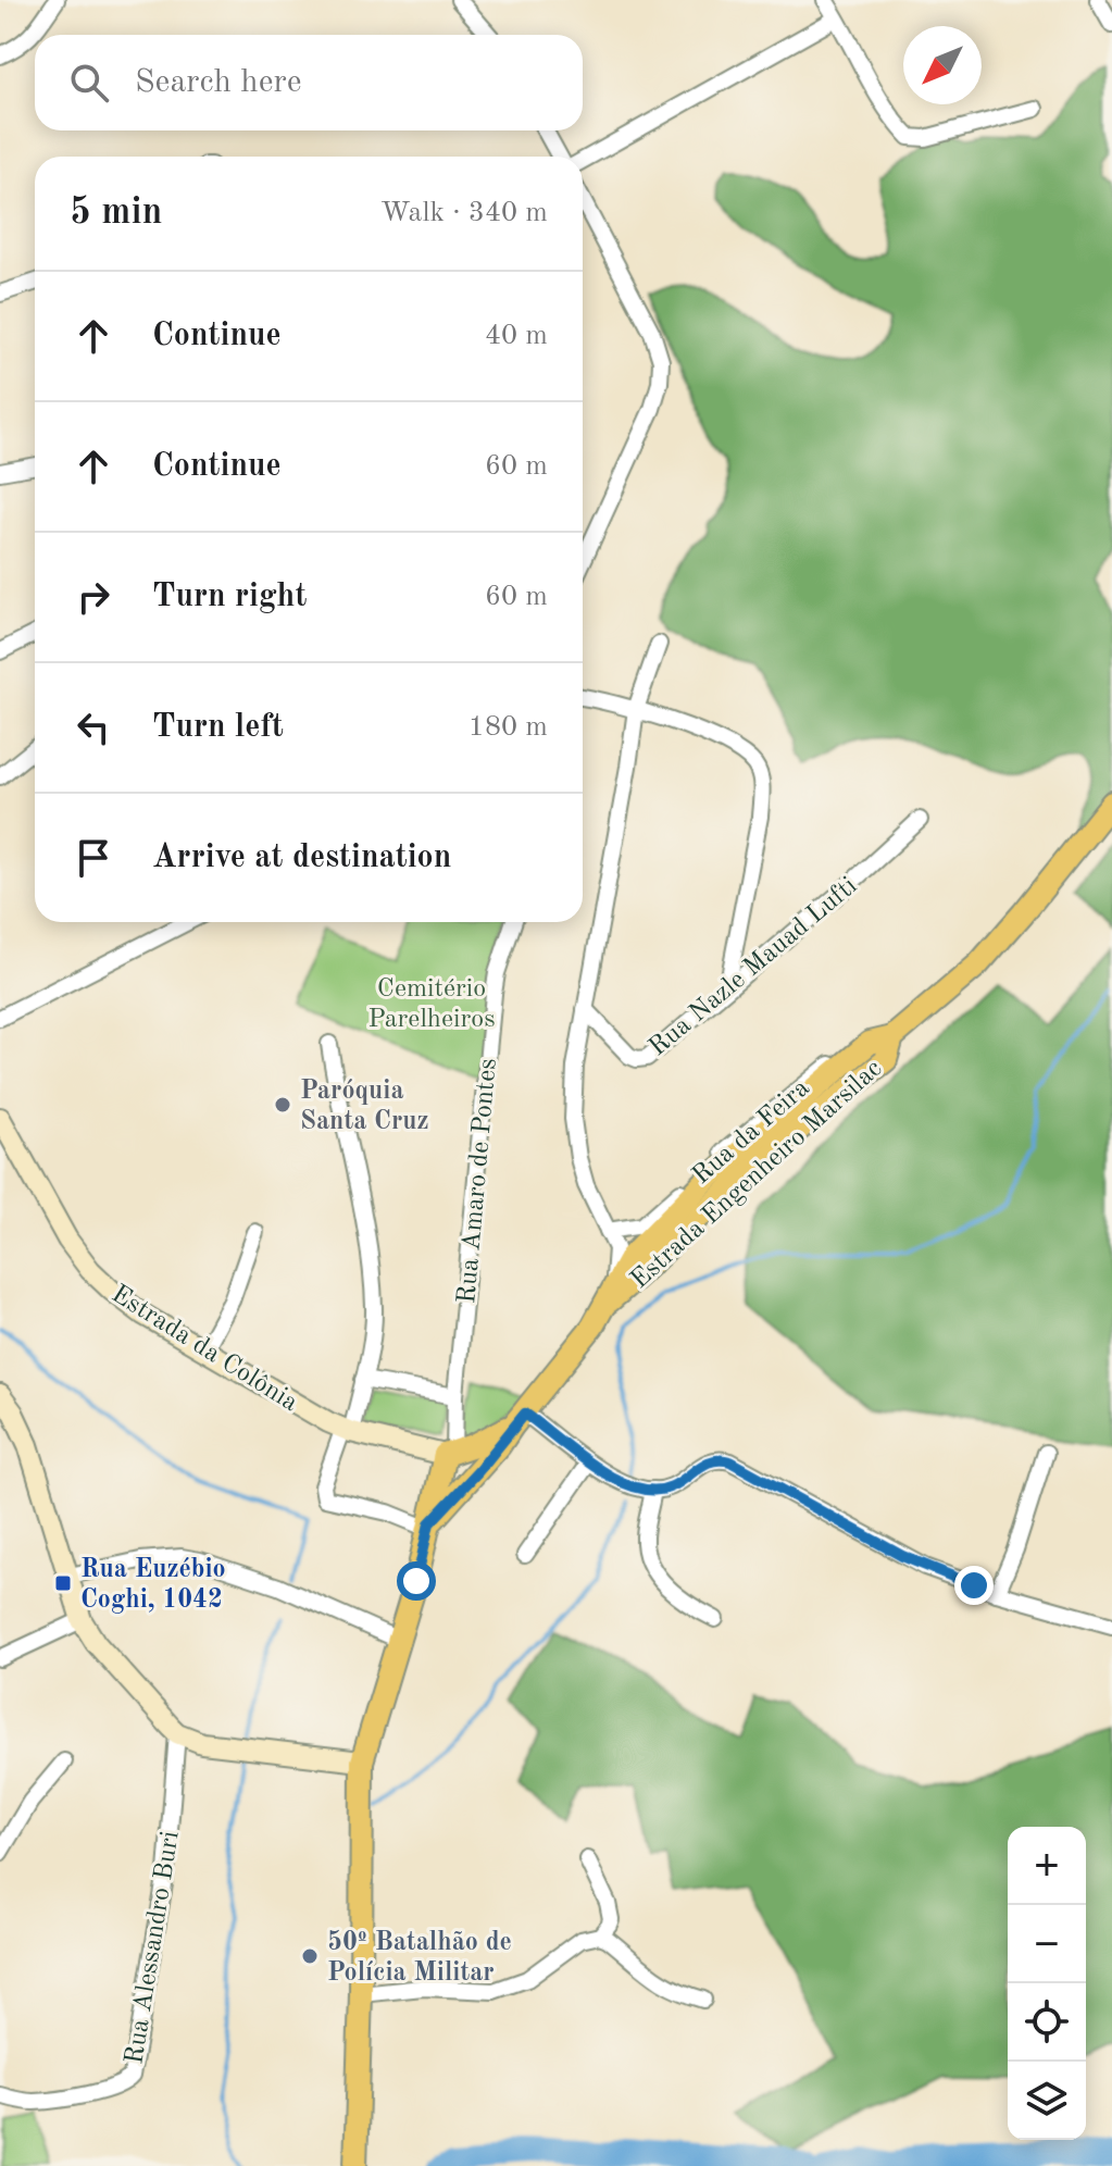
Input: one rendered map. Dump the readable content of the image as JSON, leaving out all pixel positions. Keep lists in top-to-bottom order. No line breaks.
{"streets":{"main road":["Estrada Engenheiro Marsilac","Estrada da Colônia"],"street":["Rua Nazle Mauad Lufti","Rua Amaro de Pontes","Rua Alessandro Buri"]},"crossings":[["Estrada Engenheiro Marsilac","Rua Amaro de Pontes"],["Estrada Engenheiro Marsilac","Estrada da Colônia"],["Rua Amaro de Pontes","Estrada da Colônia"]],"parks":["Cemitério Parelheiros"],"places":{"other":["Paróquia Santa Cruz","50º Batalhão de Polícia Militar"],"transit":["Rua Euzébio Coghi, 1042"]},"north":"bottom left","page":{"search":"Search here","heading":["5 min","Walk · 340 m"],"list":[["Continue","40 m"],["Continue","60 m"],["Turn right","60 m"],["Turn left","180 m"],"Arrive at destination"],"map_buttons":["+","−"]}}
